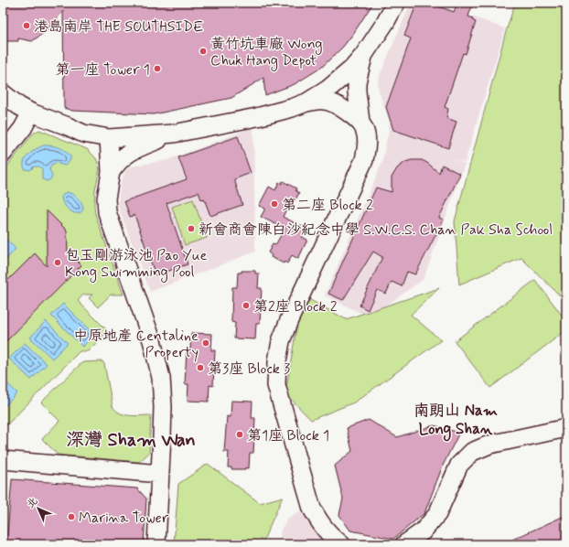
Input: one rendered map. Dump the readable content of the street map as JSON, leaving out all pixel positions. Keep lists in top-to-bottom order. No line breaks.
{"districts":["南朗山 Nam Long Shan","深灣 Sham Wan"],"places":["港島南岸 THE SOUTHSIDE","黃竹坑車廠 Wong Chuk Hang Depot","第一座 Tower 1","第二座 Block 2","新會商會陳白沙紀念中學 S.W.C.S. Chan Pak Sha School","包玉剛游泳池 Pao Yue Kong Swimming Pool","第2座 Block 2","中原地產 Centaline Property","第3座 Block 3","第1座 Block 1","Marina Tower"],"north":"top left"}
